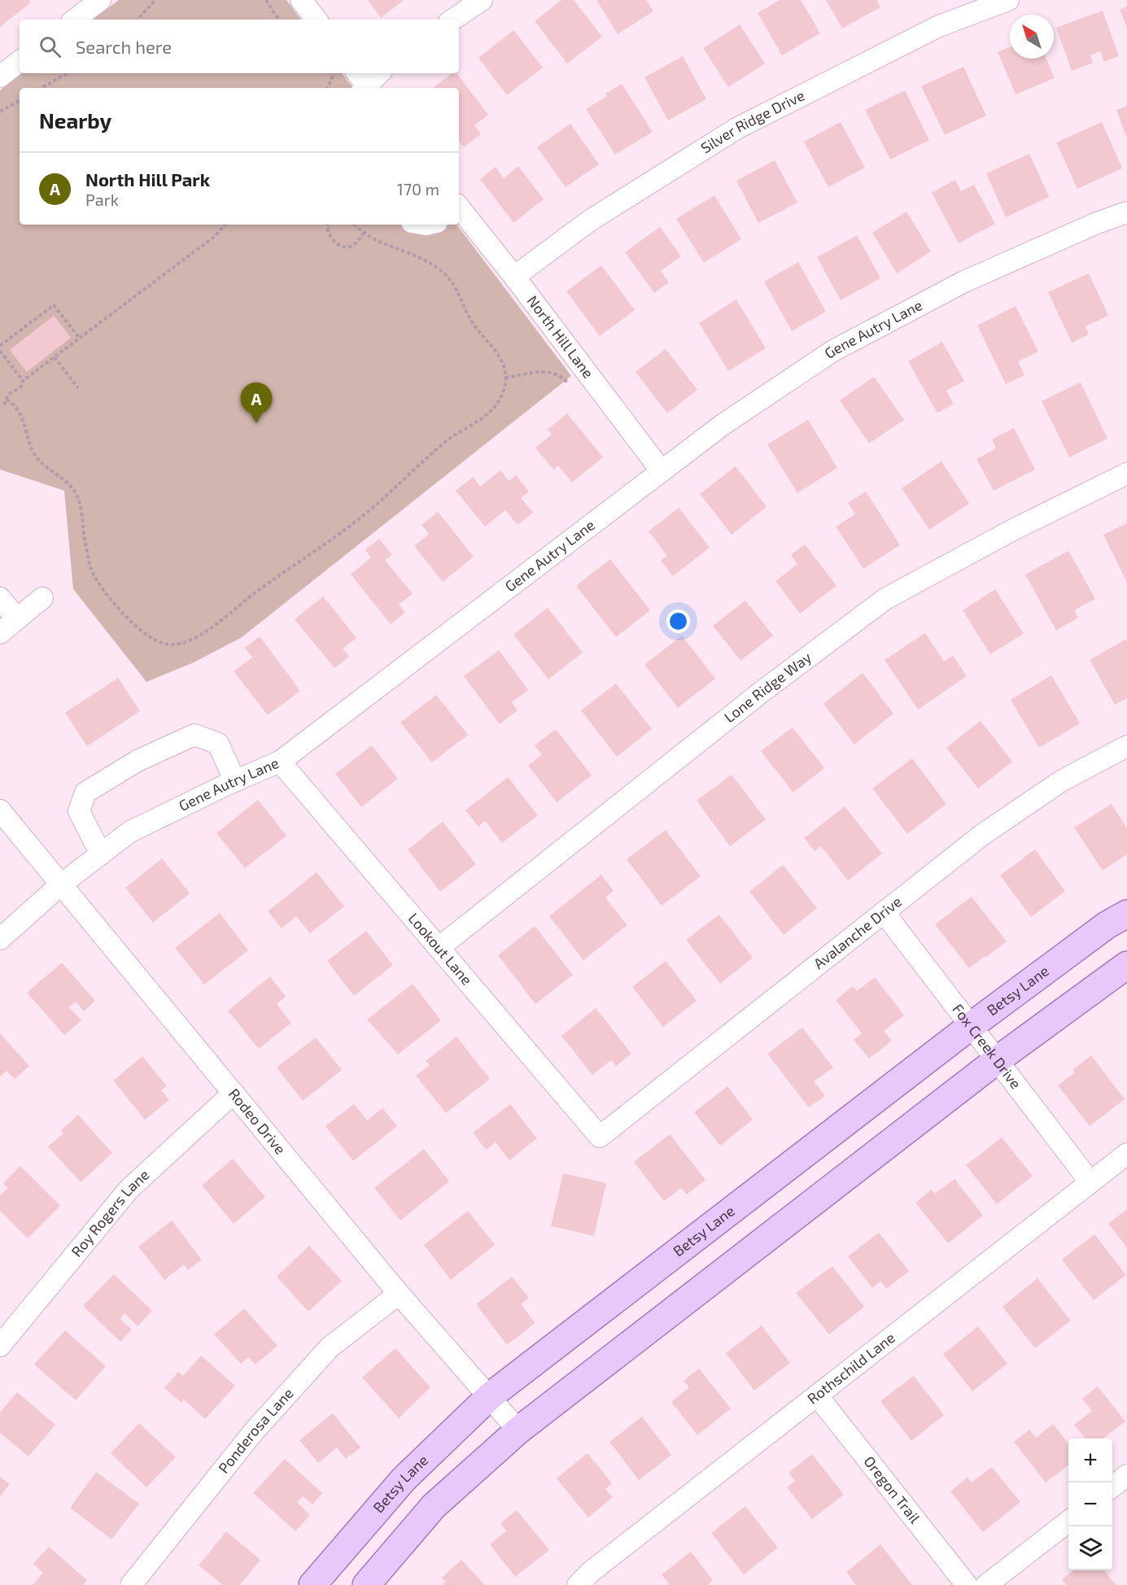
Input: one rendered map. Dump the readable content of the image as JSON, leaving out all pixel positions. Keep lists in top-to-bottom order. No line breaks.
{"streets":{"main road":["Betsy Lane"],"street":["Silver Ridge Drive","Gene Autry Lane","North Hill Lane","Lone Ridge Way","Avalanche Drive","Lookout Lane","Fox Creek Drive","Rodeo Drive","Roy Rogers Lane","Rothschild Lane","Ponderosa Lane","Oregon Trail"]},"crossings":[["Silver Ridge Drive","North Hill Lane"],["Gene Autry Lane","North Hill Lane"],["Gene Autry Lane","Lookout Lane"],["Gene Autry Lane","Rodeo Drive"],["Lone Ridge Way","Lookout Lane"],["Avalanche Drive","Lookout Lane"],["Avalanche Drive","Fox Creek Drive"],["Betsy Lane","Fox Creek Drive"],["Betsy Lane","Rodeo Drive"],["Fox Creek Drive","Rothschild Lane"],["Rodeo Drive","Roy Rogers Lane"],["Rodeo Drive","Ponderosa Lane"],["Rothschild Lane","Oregon Trail"]],"north":"top left","page":{"search":"Search here","heading":"Nearby","list":[{"mark":"A","name":"North Hill Park","note":"Park","value":"170 m"}],"pins":"A","map_buttons":["+","−"]}}
